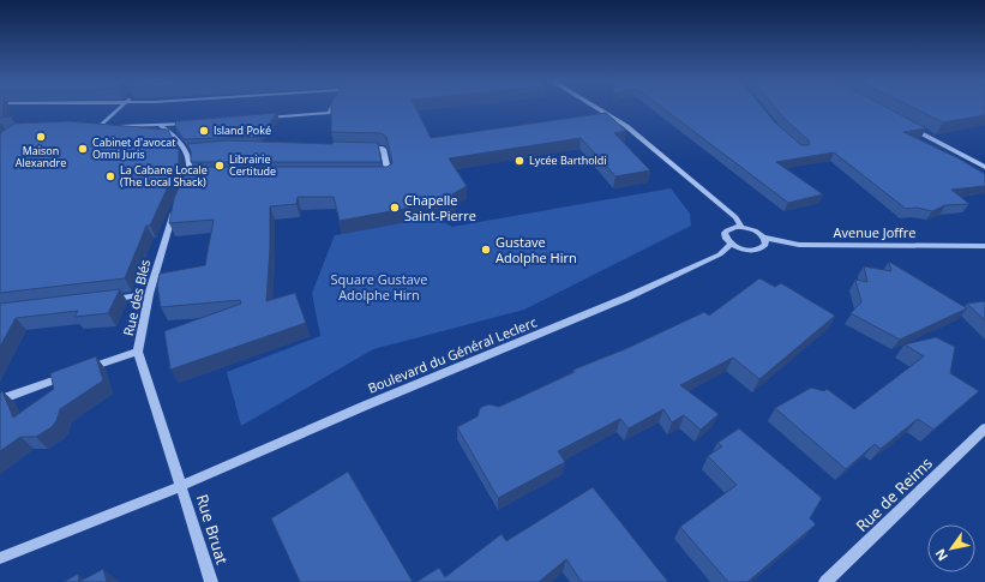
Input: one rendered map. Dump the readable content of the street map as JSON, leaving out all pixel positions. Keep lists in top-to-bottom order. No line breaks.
{"streets":{"street":["Avenue Joffre","Rue des Blés","Boulevard du Général Leclerc","Rue de Reims","Rue Bruat"]},"crossings":[["Rue des Blés","Boulevard du Général Leclerc"],["Rue des Blés","Rue Bruat"],["Boulevard du Général Leclerc","Rue Bruat"]],"parks":["Square Gustave Adolphe Hirn"],"places":["Island Poké","Maison Alexandre","Cabinet d'avocat Omni Juris","Lycée Bartholdi","Librairie Certitude","La Cabane Locale (The Local Shack)","Chapelle Saint-Pierre","Gustave Adolphe Hirn"],"north":"bottom left"}
